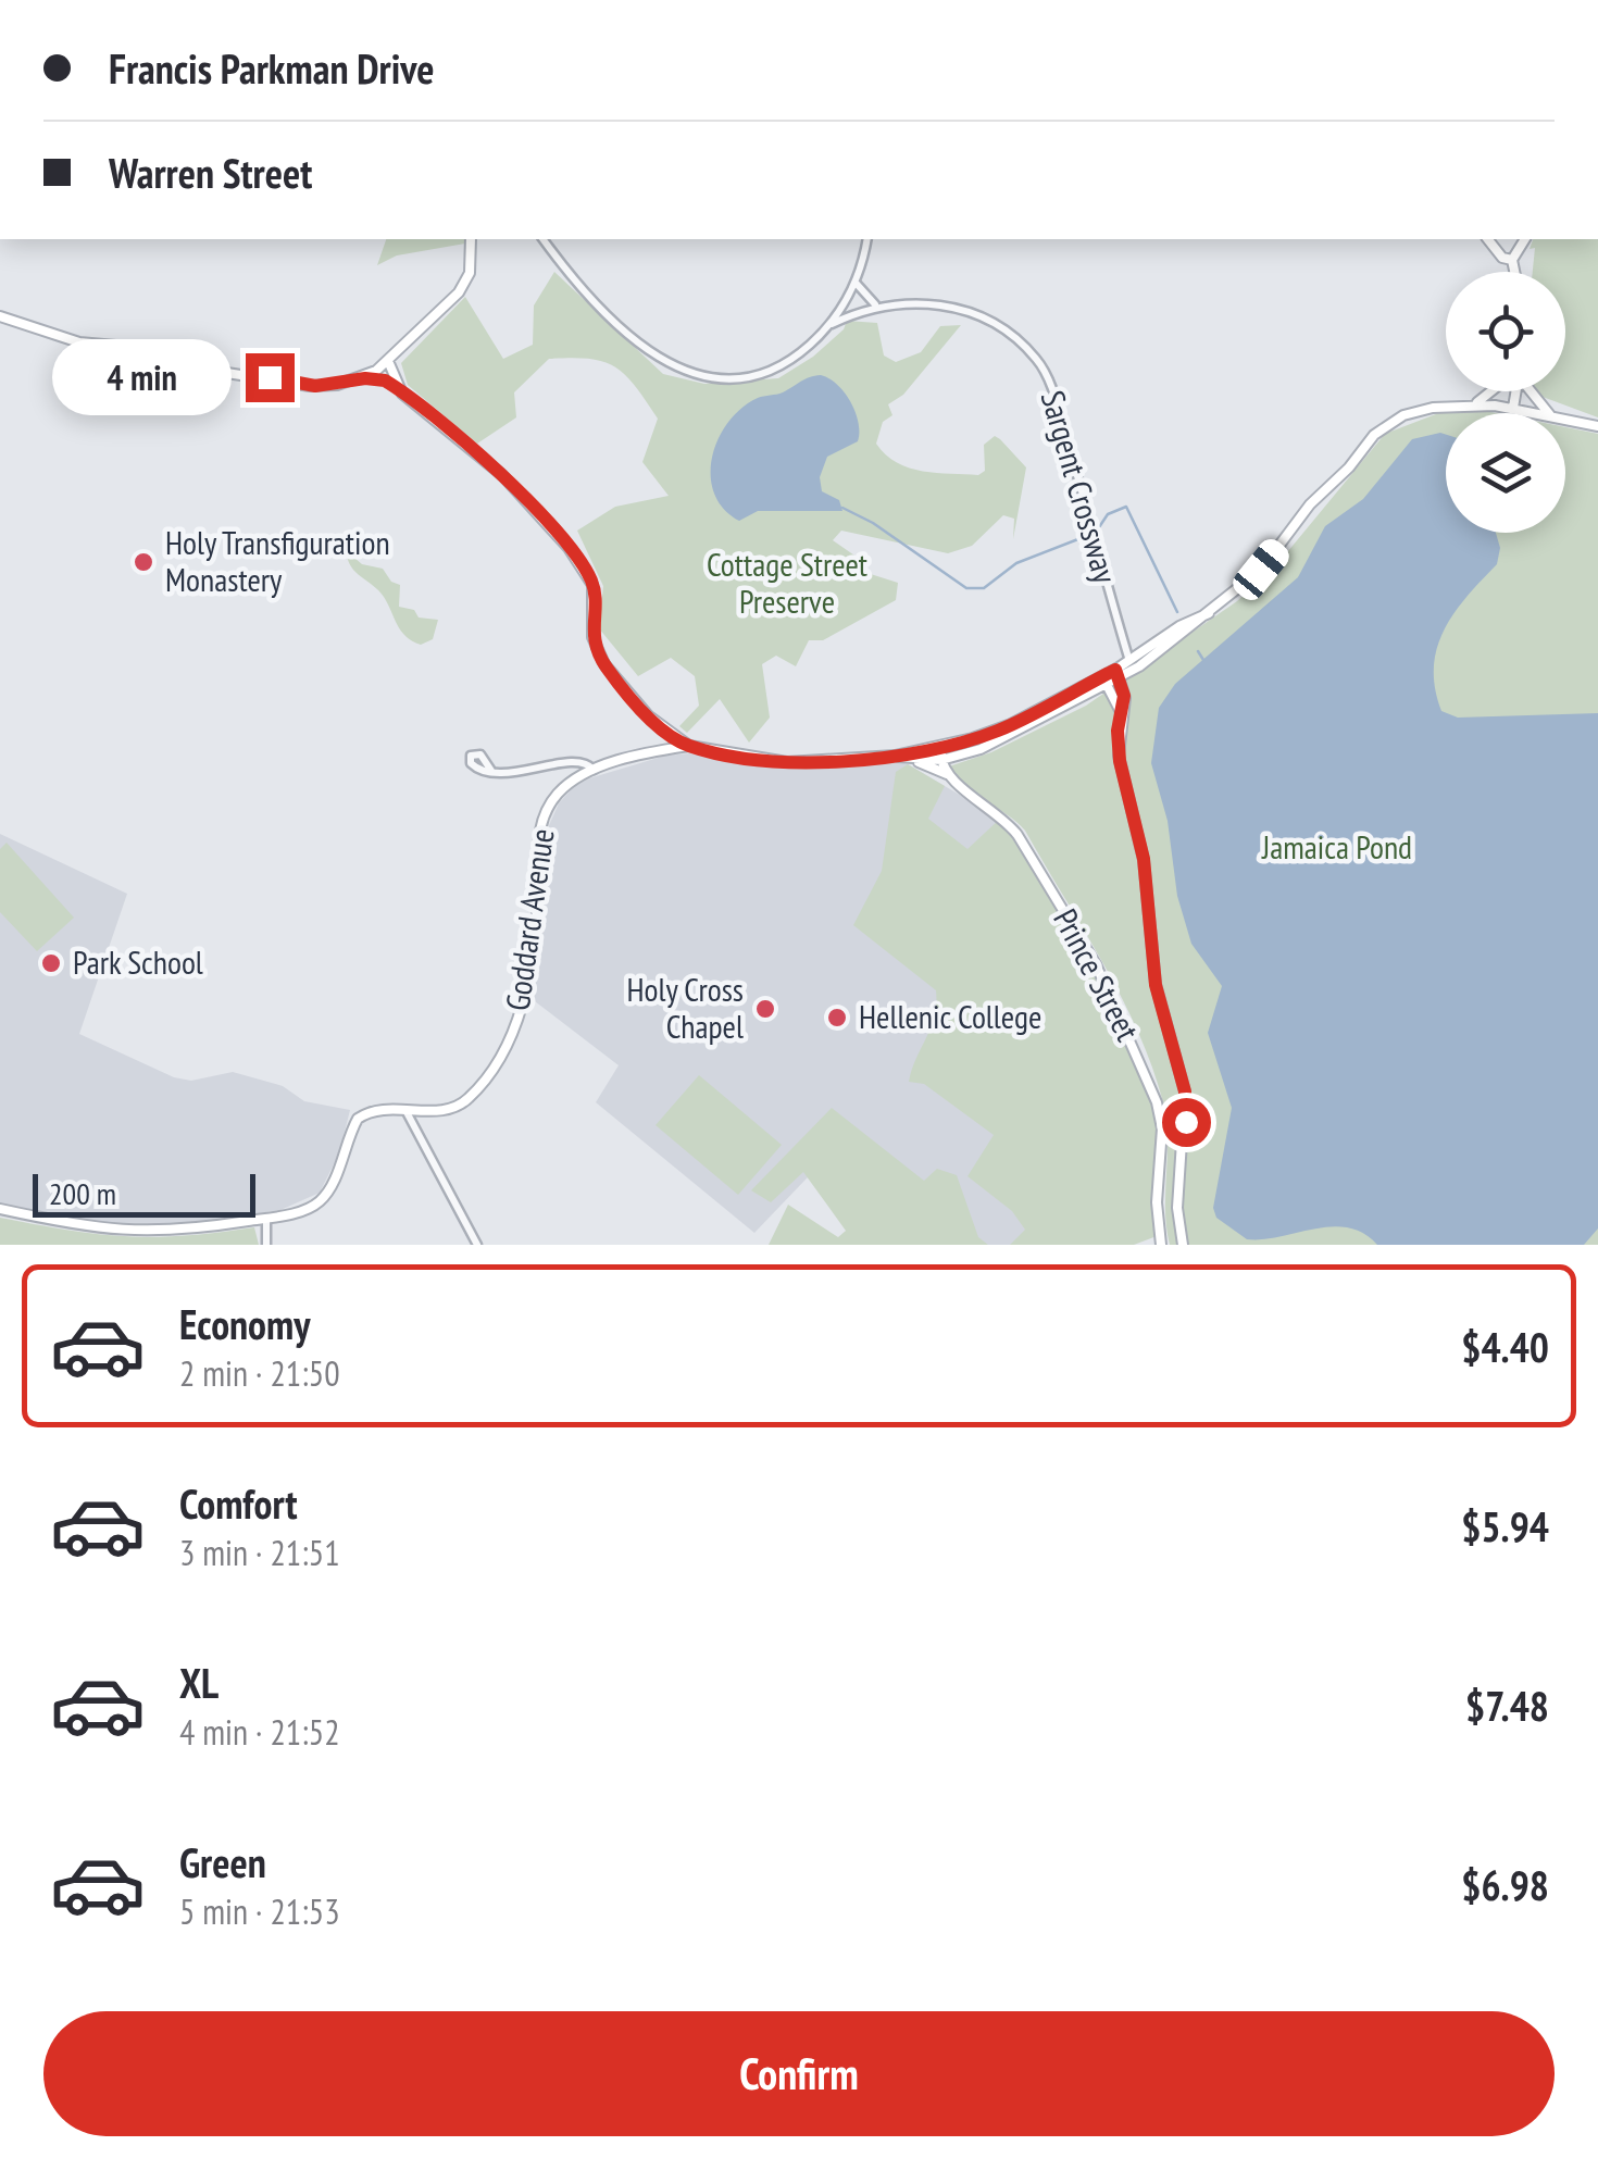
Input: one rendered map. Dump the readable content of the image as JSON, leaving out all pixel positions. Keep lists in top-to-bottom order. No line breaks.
{"streets":{"main road":["Goddard Avenue","Prince Street"],"street":["Sargent Crossway"]},"parks":["Cottage Street Preserve","Jamaica Pond"],"places":["Holy Transfiguration Monastery","Park School","Holy Cross Chapel","Hellenic College"],"scale_bar":"200 m","page":{"banner":["Francis Parkman Drive","Warren Street"],"bubble":"4 min","scale":"200 m","list":[{"name":"Economy","note":"2 min · 21:50","value":"$4.40"},{"name":"Comfort","note":"3 min · 21:51","value":"$5.94"},{"name":"XL","note":"4 min · 21:52","value":"$7.48"},{"name":"Green","note":"5 min · 21:53","value":"$6.98"}],"buttons":"Confirm"}}
